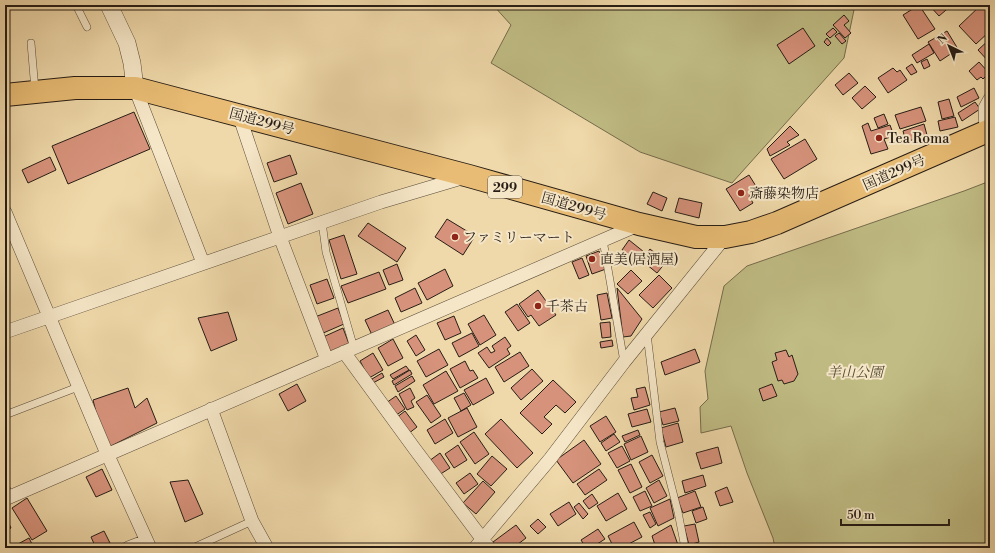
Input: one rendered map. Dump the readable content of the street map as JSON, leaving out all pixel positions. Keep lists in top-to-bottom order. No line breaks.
{"streets":{"highway":["国道299号","299"]},"parks":["羊山公園"],"places":["Tea Roma","斎藤染物店","ファミリーマート","直美(居酒屋)","千茶古"],"scale_bar":"50 m","north":"top left"}
